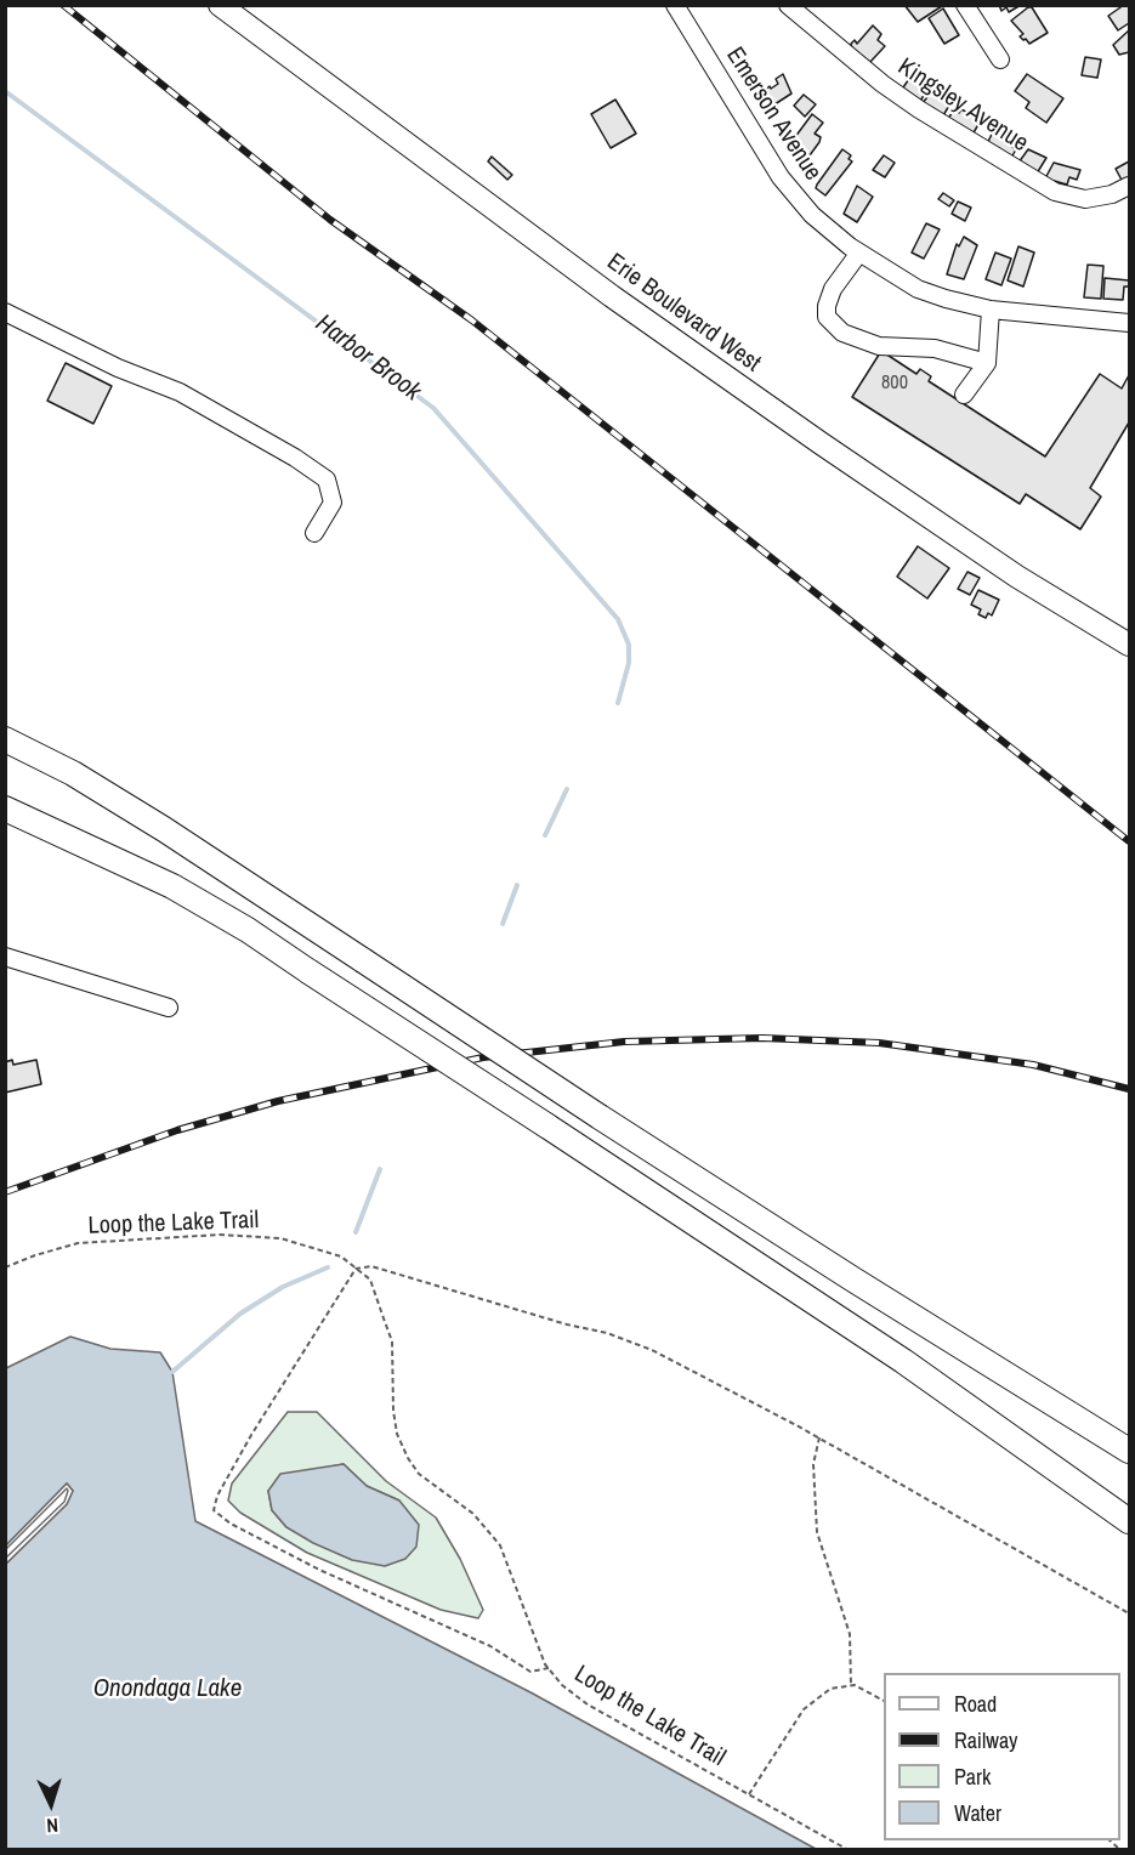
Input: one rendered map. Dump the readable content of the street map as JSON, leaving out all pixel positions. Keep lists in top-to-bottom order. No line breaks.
{"streets":{"main road":["Erie Boulevard West"],"street":["Kingsley Avenue","Emerson Avenue"],"path":["Loop the Lake Trail"]},"water":["Harbor Brook","Onondaga Lake"],"house_numbers":["800"],"legend":["Road","Railway","Park","Water"],"north":"bottom"}
